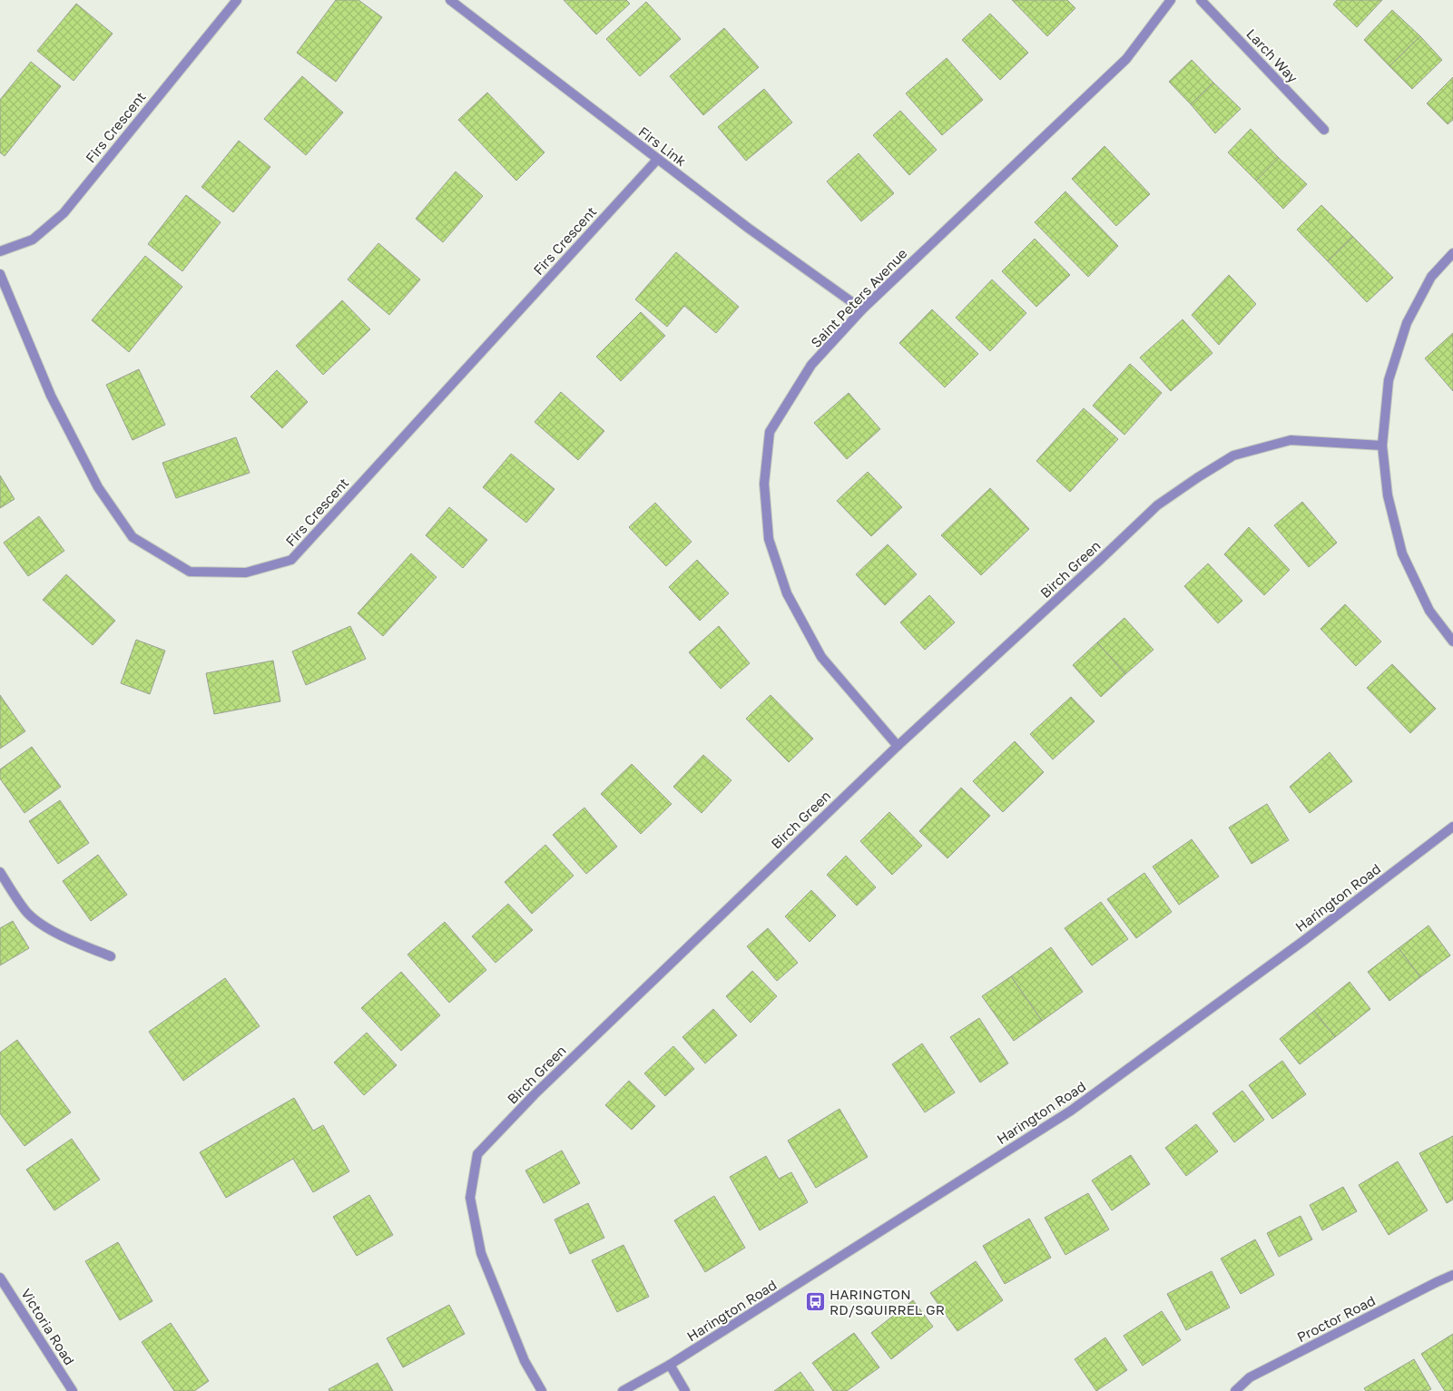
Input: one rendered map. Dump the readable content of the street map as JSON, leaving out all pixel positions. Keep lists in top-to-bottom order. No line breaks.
{"streets":{"street":["Larch Way","Firs Crescent","Firs Link","Saint Peters Avenue","Birch Green","Harington Road","Proctor Road","Victoria Road"]},"crossings":[["Firs Crescent","Firs Link"],["Firs Link","Saint Peters Avenue"],["Saint Peters Avenue","Birch Green"]],"places":{"bus stop":["HARINGTON RD/SQUIRREL GR"]}}
